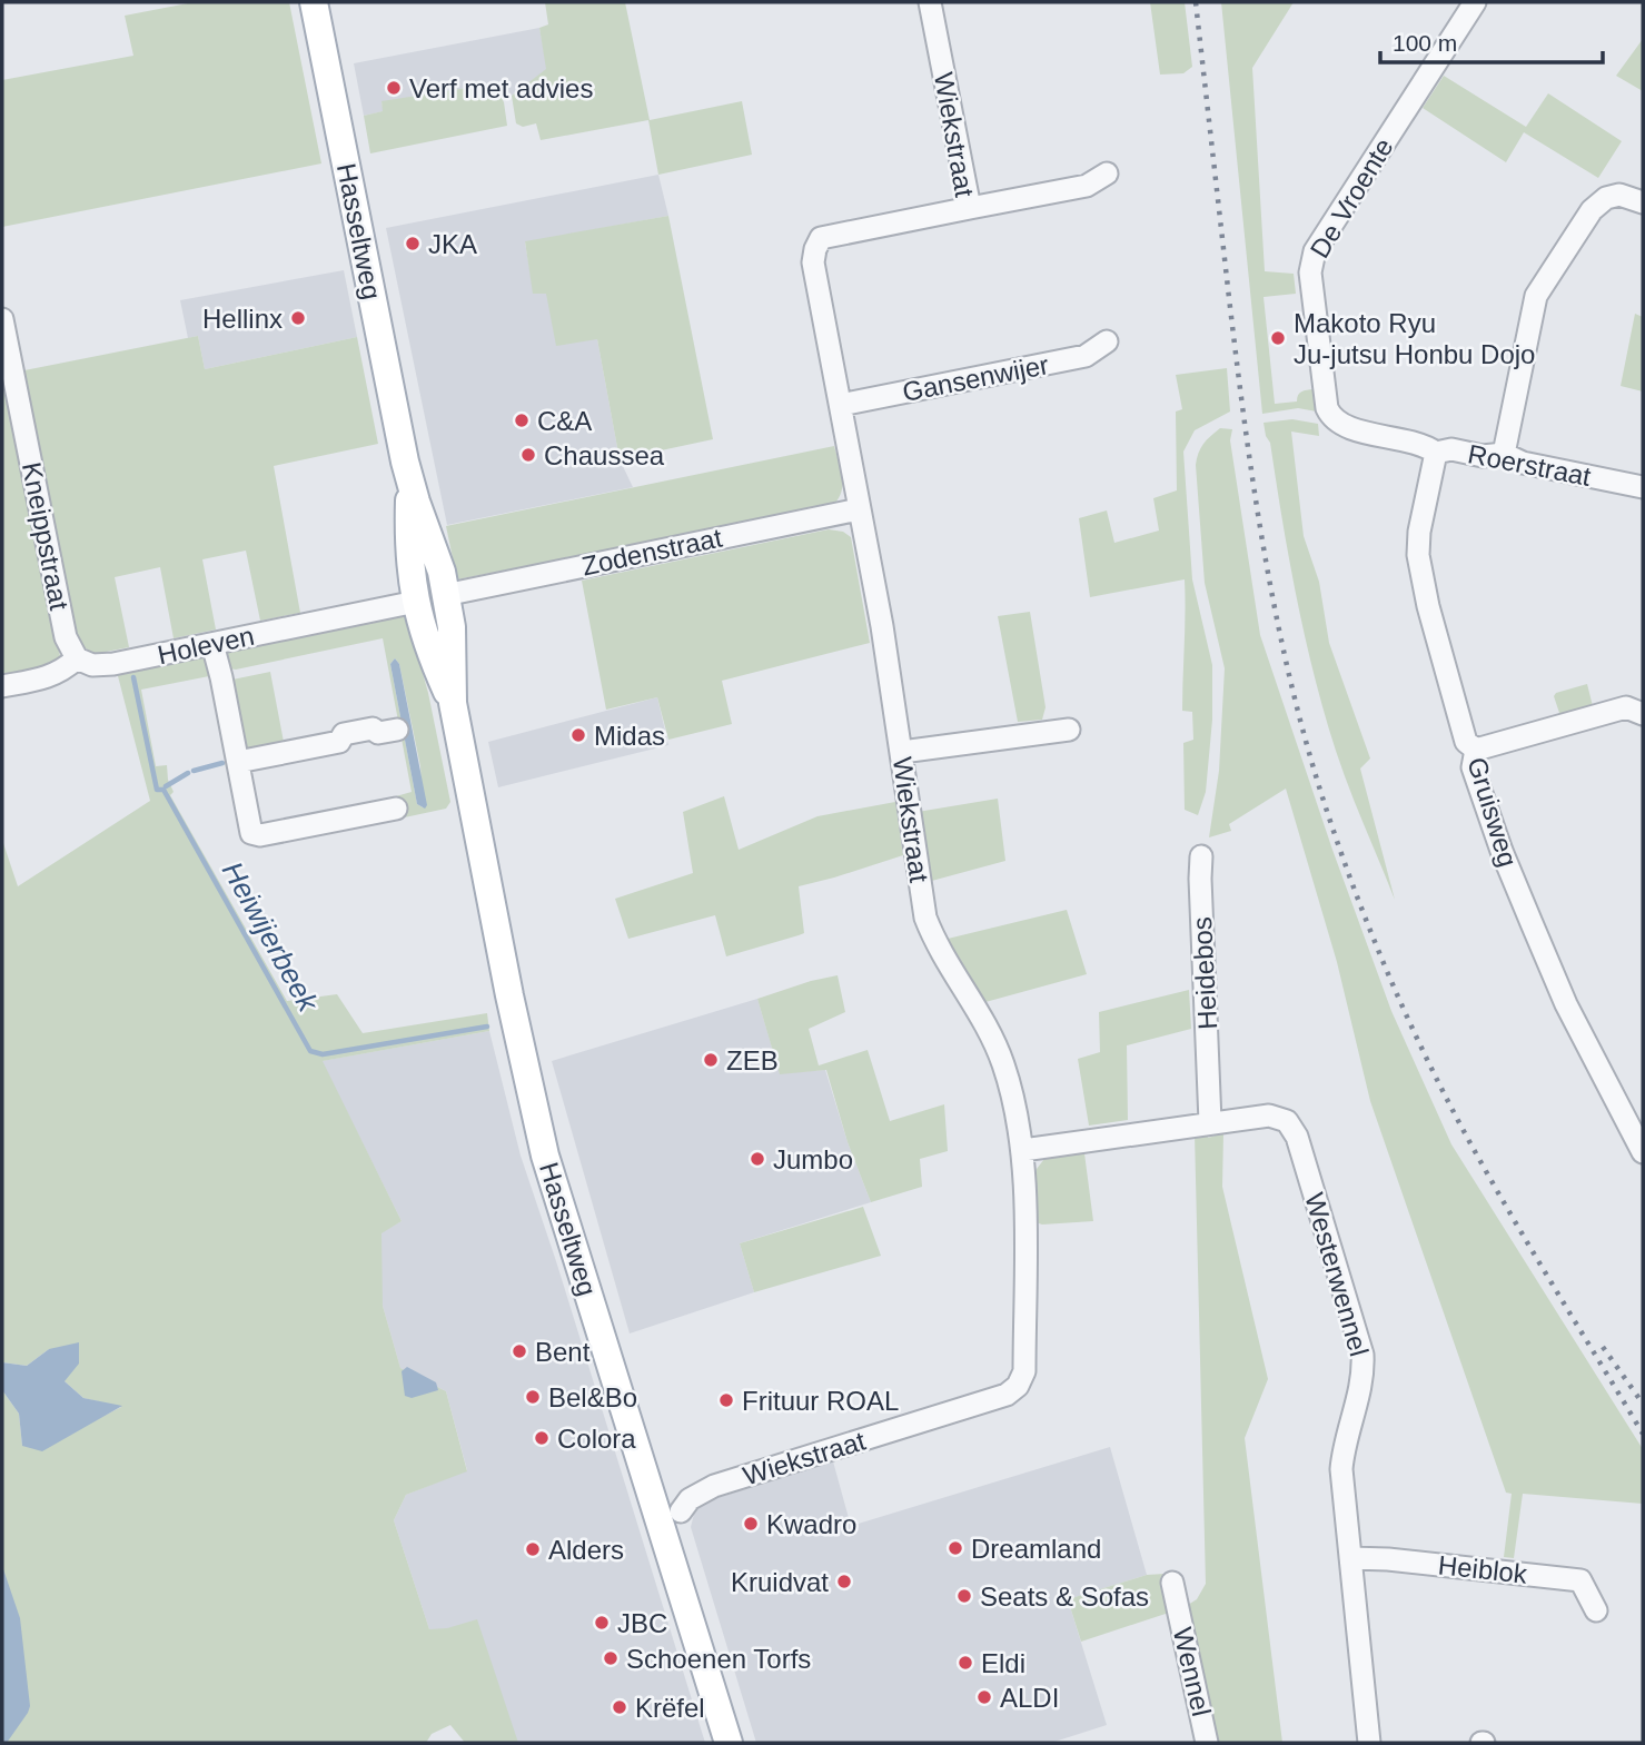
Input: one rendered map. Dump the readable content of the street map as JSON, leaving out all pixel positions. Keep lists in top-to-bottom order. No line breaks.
{"streets":{"main road":["Hasseltweg"],"street":["Wiekstraat","De Vroente","Gansenwijer","Roerstraat","Kneippstraat","Zodenstraat","Holeven","Gruisweg","Heidebos","Westerwennel","Heiblok","Wennel"]},"crossings":[["Wiekstraat","Gansenwijer"],["Wiekstraat","Zodenstraat"],["Wiekstraat","Westerwennel"],["De Vroente","Roerstraat"],["Hasseltweg","Zodenstraat"],["Hasseltweg","Holeven"],["Roerstraat","Gruisweg"],["Kneippstraat","Holeven"],["Heidebos","Westerwennel"],["Westerwennel","Heiblok"]],"water":["Heiwijerbeek"],"places":["Verf met advies","JKA","Hellinx","Makoto Ryu Ju-jutsu Honbu Dojo","C&A","Chaussea","Midas","ZEB","Jumbo","Bent","Bel&Bo","Frituur ROAL","Colora","Kwadro","Dreamland","Alders","Kruidvat","Seats & Sofas","JBC","Schoenen Torfs","Eldi","ALDI","Krëfel"],"scale_bar":"100 m"}
